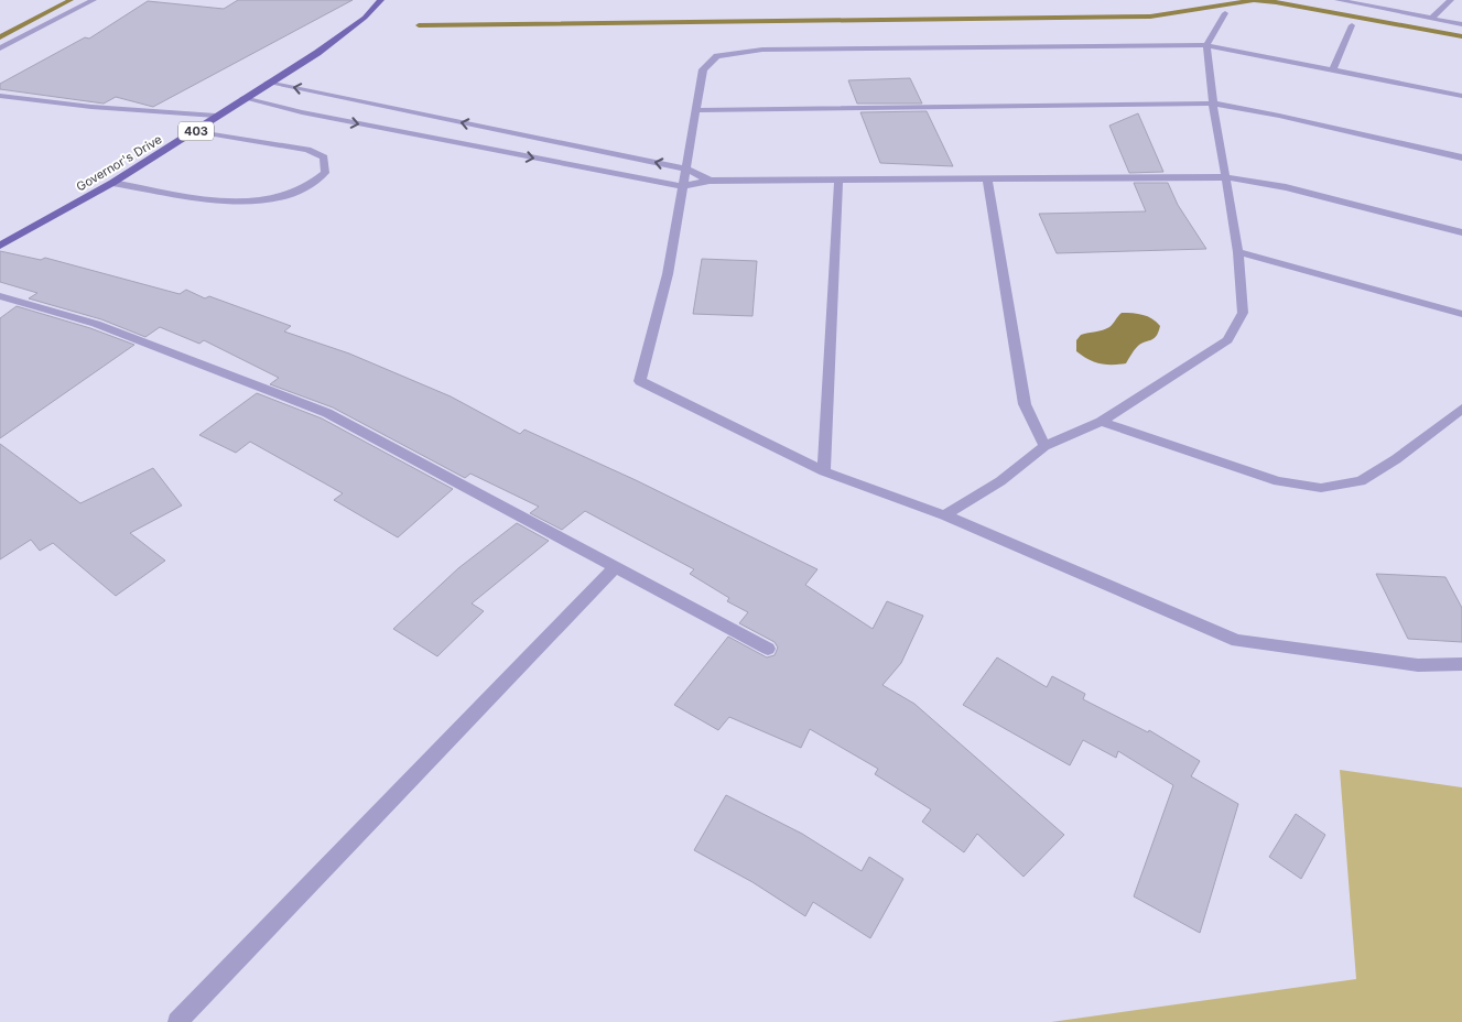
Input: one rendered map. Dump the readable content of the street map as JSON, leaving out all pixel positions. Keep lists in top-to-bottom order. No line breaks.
{"streets":{"main road":["403","Governor's Drive"]}}
